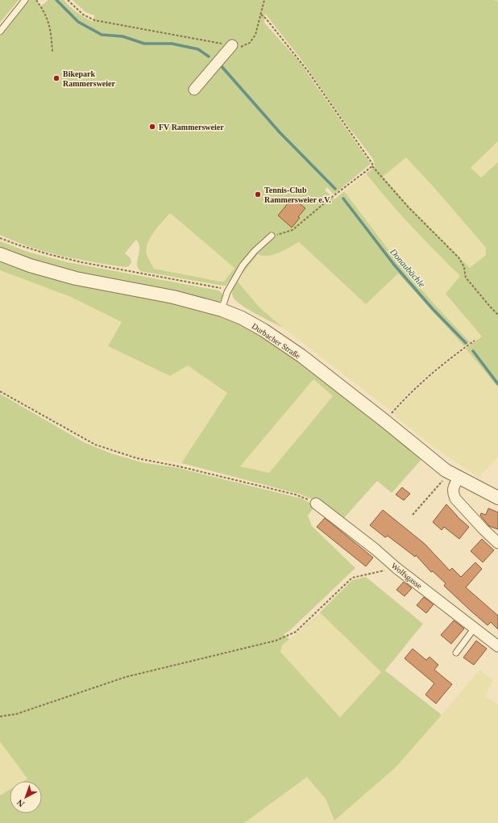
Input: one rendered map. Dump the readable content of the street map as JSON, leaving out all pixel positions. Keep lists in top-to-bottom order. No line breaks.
{"streets":{"street":["Durbacher Straße","Wolfsgasse"]},"water":["Donaubächle"],"places":["Bikepark Rammersweier","FV Rammersweier","Tennis-Club Rammersweier e.V."],"north":"bottom left"}
